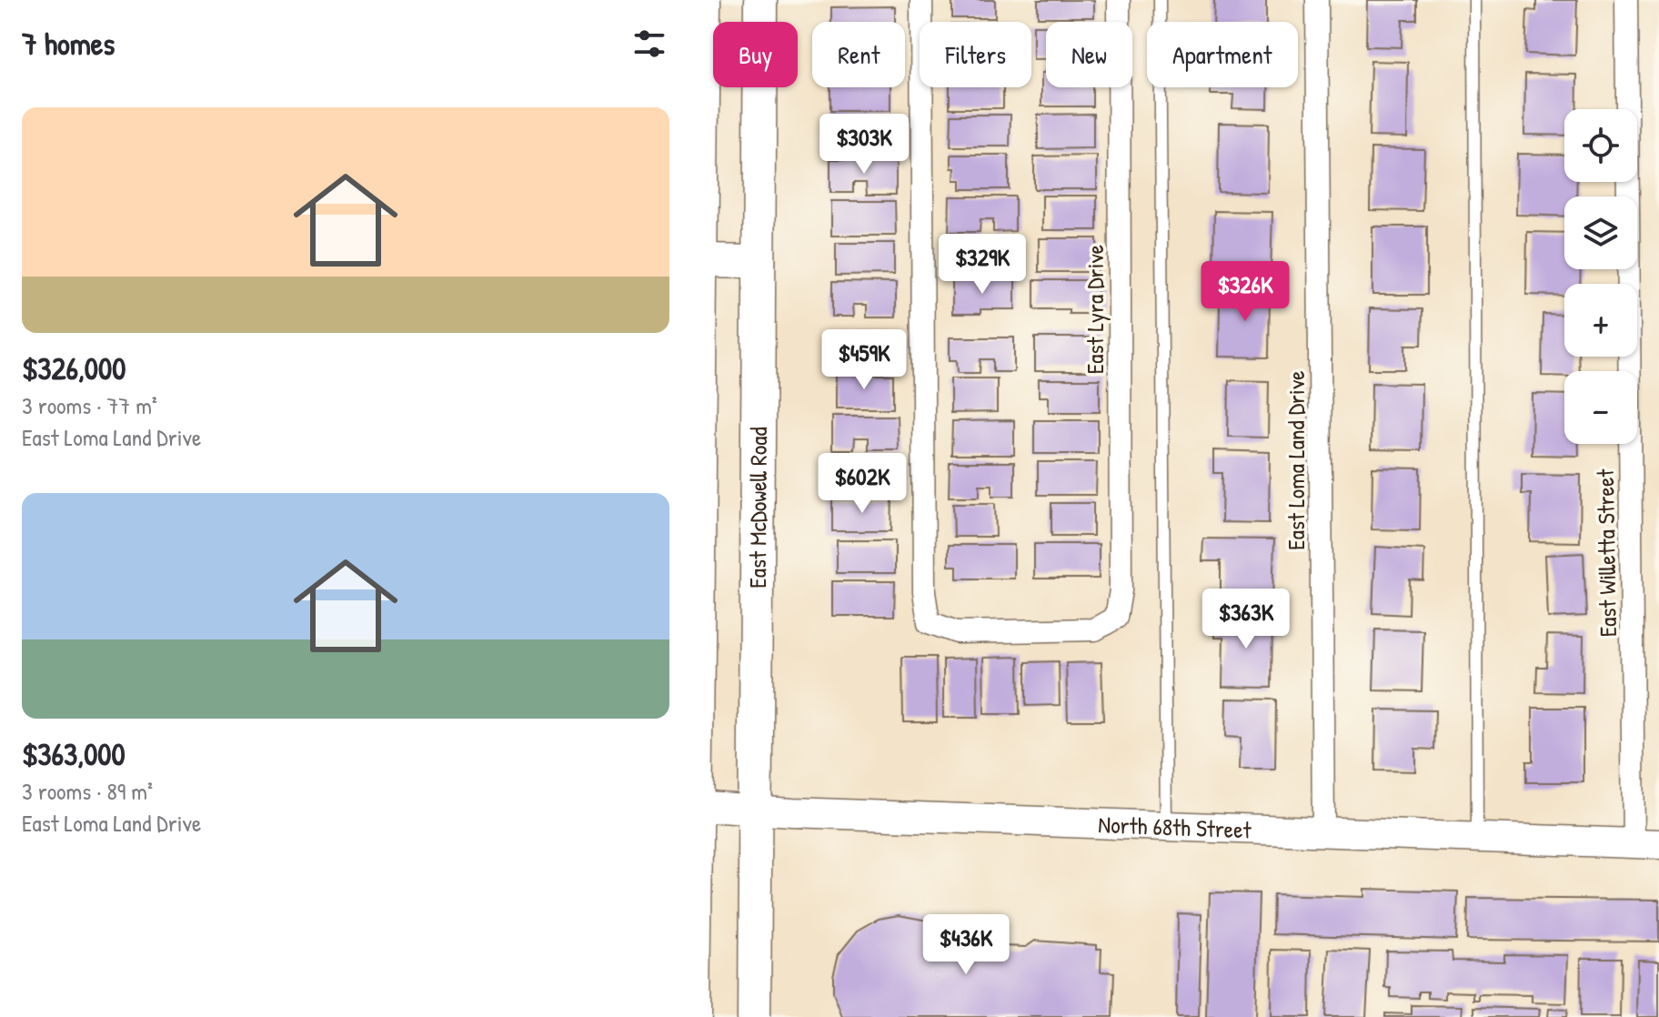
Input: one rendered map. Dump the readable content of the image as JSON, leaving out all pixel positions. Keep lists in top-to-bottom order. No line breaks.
{"streets":{"main road":["East McDowell Road"],"street":["East Lyra Drive","East Loma Land Drive","East Willetta Street","North 68th Street"]},"crossings":[["East Loma Land Drive","North 68th Street"],["East McDowell Road","North 68th Street"],["East Willetta Street","North 68th Street"]],"page":{"heading":"7 homes","chip":["Buy","Rent","Filters","New","Apartment"],"list":[{"name":"$326,000","note":"3 rooms · 77 m² · East Loma Land Drive"},{"name":"$363,000","note":"3 rooms · 89 m² · East Loma Land Drive"}],"map_buttons":["+","−"],"price":["$303K","$329K","$326K","$459K","$602K","$363K","$436K"]}}
